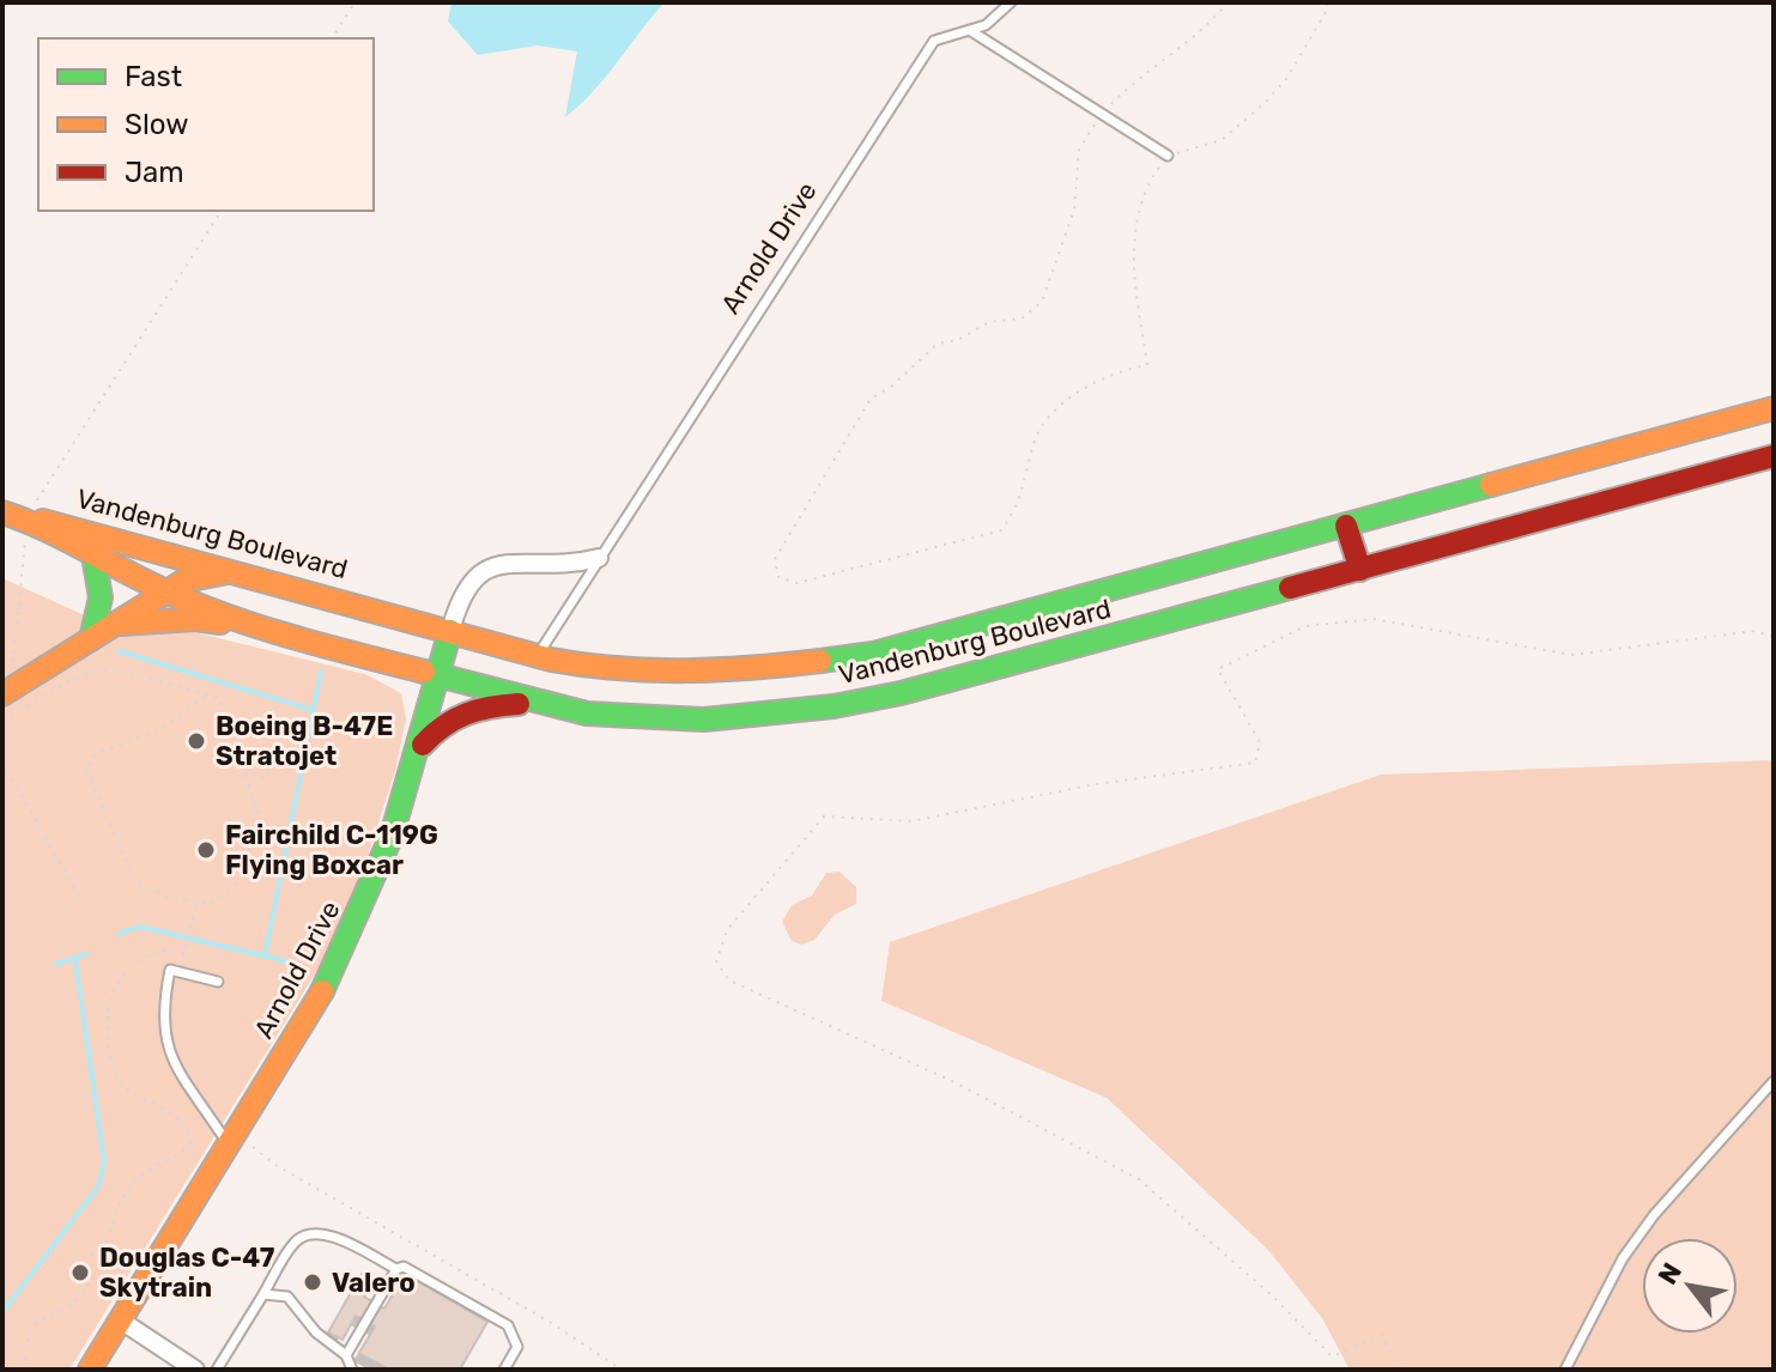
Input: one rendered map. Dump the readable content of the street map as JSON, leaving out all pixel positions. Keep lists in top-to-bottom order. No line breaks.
{"streets":{"main road":["Arnold Drive","Vandenburg Boulevard"]},"crossings":[["Arnold Drive","Vandenburg Boulevard"]],"places":["Boeing B-47E Stratojet","Fairchild C-119G Flying Boxcar","Douglas C-47 Skytrain","Valero"],"legend":["Fast","Slow","Jam"],"north":"top left"}
